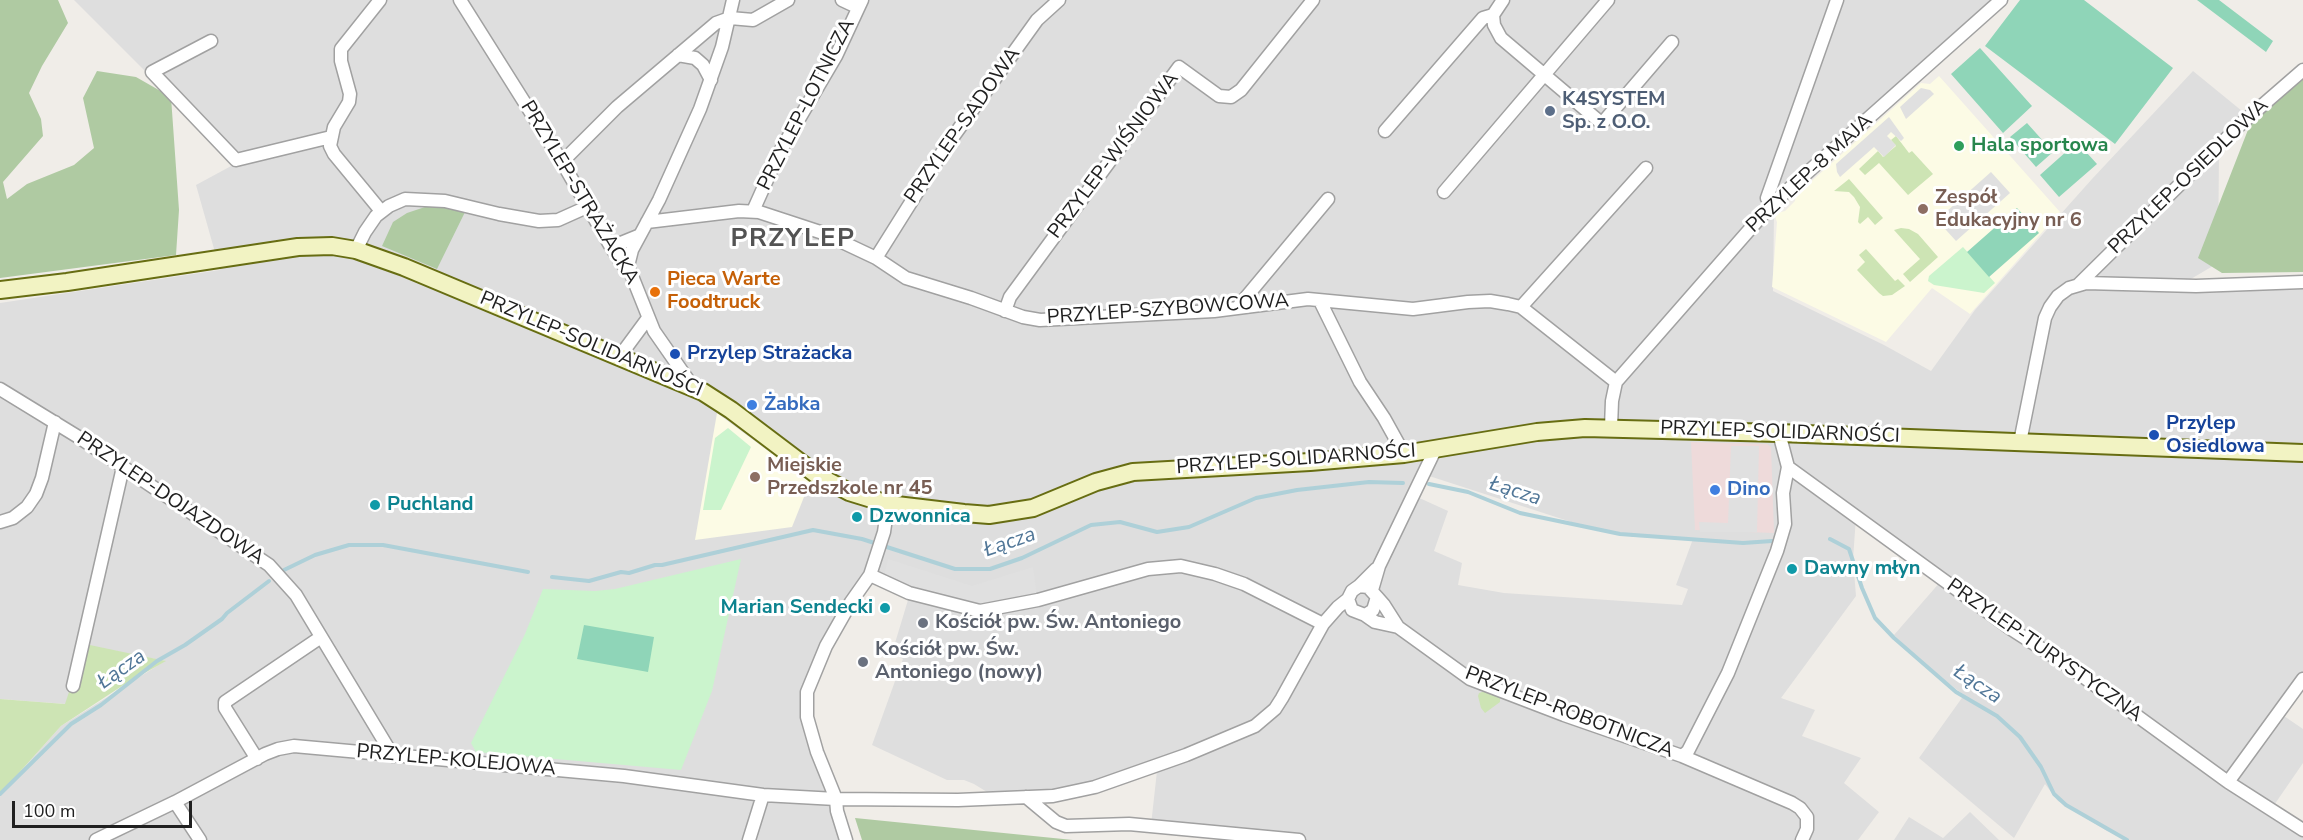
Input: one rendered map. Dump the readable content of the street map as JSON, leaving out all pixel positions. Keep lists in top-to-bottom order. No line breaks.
{"streets":{"main road":["PRZYLEP-SOLIDARNOŚCI"],"street":["PRZYLEP-LOTNICZA","PRZYLEP-SADOWA","PRZYLEP-WIŚNIOWA","PRZYLEP-8 MAJA","PRZYLEP-OSIEDLOWA","PRZYLEP-STRAŻACKA","PRZYLEP-SZYBOWCOWA","PRZYLEP-DOJAZDOWA","PRZYLEP-TURYSTYCZNA","PRZYLEP-ROBOTNICZA","PRZYLEP-KOLEJOWA"]},"crossings":[["PRZYLEP-LOTNICZA","PRZYLEP-SZYBOWCOWA"],["PRZYLEP-SADOWA","PRZYLEP-SZYBOWCOWA"],["PRZYLEP-WIŚNIOWA","PRZYLEP-SZYBOWCOWA"],["PRZYLEP-OSIEDLOWA","PRZYLEP-SOLIDARNOŚCI"],["PRZYLEP-STRAŻACKA","PRZYLEP-SOLIDARNOŚCI"],["PRZYLEP-SOLIDARNOŚCI","PRZYLEP-ROBOTNICZA"],["PRZYLEP-DOJAZDOWA","PRZYLEP-KOLEJOWA"],["PRZYLEP-TURYSTYCZNA","PRZYLEP-ROBOTNICZA"]],"districts":["PRZYLEP"],"water":["Łącza"],"places":["K4SYSTEM Sp. z O.O.","Hala sportowa","Zespół Edukacyjny nr 6","Pieca Warte Foodtruck","Przylep Strażacka","Żabka","Przylep Osiedlowa","Miejskie Przedszkole nr 45","Dino","Puchland","Dzwonnica","Dawny młyn","Marian Sendecki","Kościół pw. Św. Antoniego","Kościół pw. Św. Antoniego (nowy)"],"scale_bar":"100 m"}
